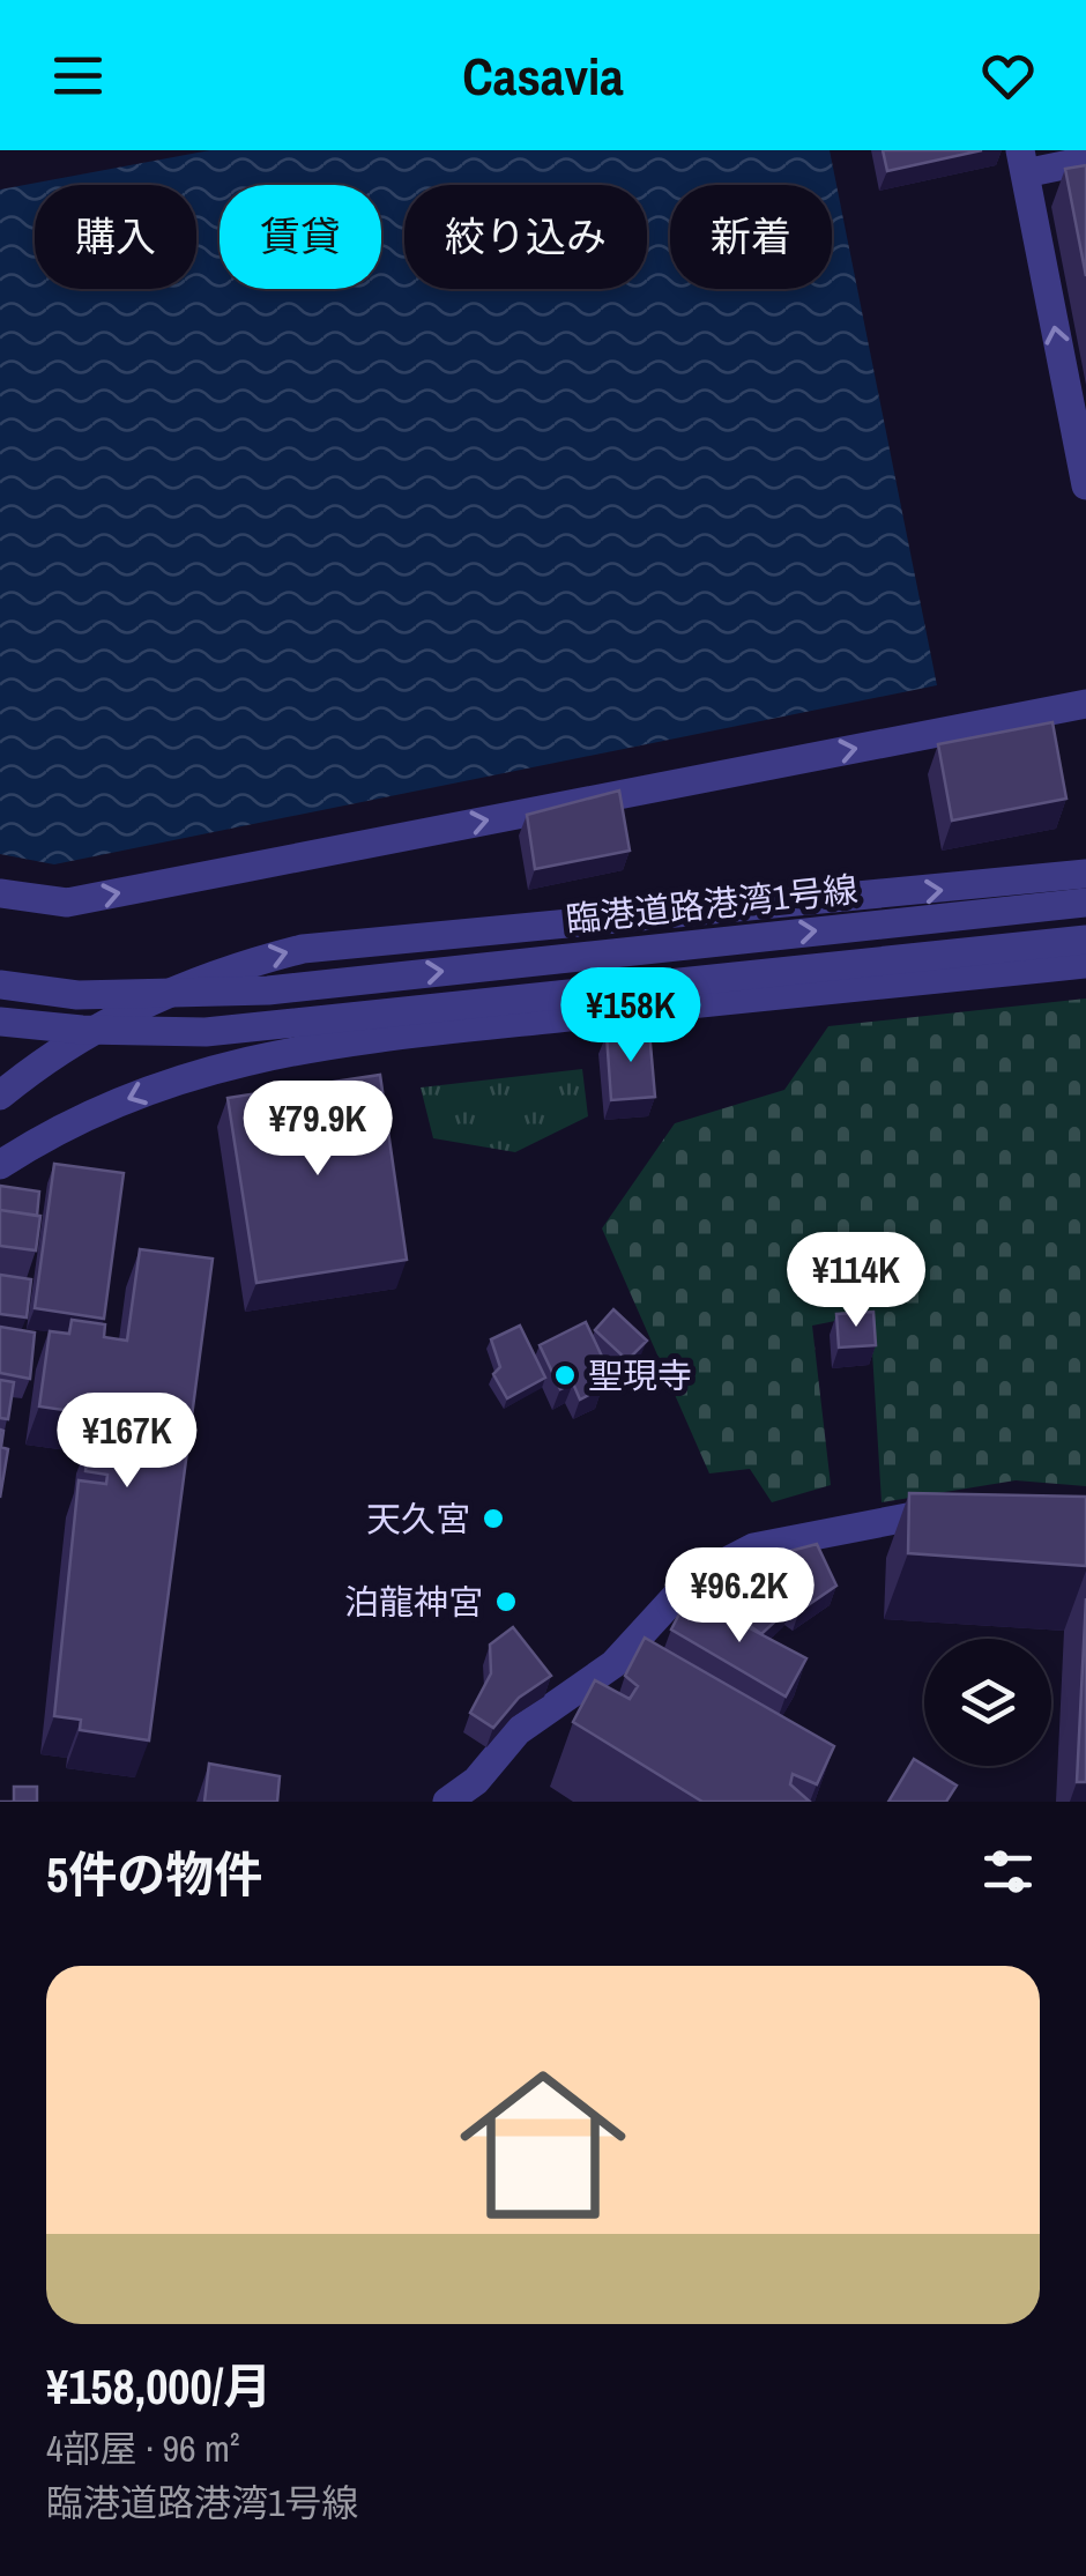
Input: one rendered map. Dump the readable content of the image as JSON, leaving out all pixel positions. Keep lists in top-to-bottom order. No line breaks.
{"streets":{"street":["臨港道路港湾1号線"]},"places":["聖現寺","天久宮","泊龍神宮"],"page":{"header":"Casavia","chip":["購入","賃貸","絞り込み","新着"],"price":["¥158K","¥79.9K","¥114K","¥167K","¥96.2K"],"heading":"5件の物件","list":[{"name":"¥158,000/月","note":"4部屋 · 96 m² · 臨港道路港湾1号線"}]}}
